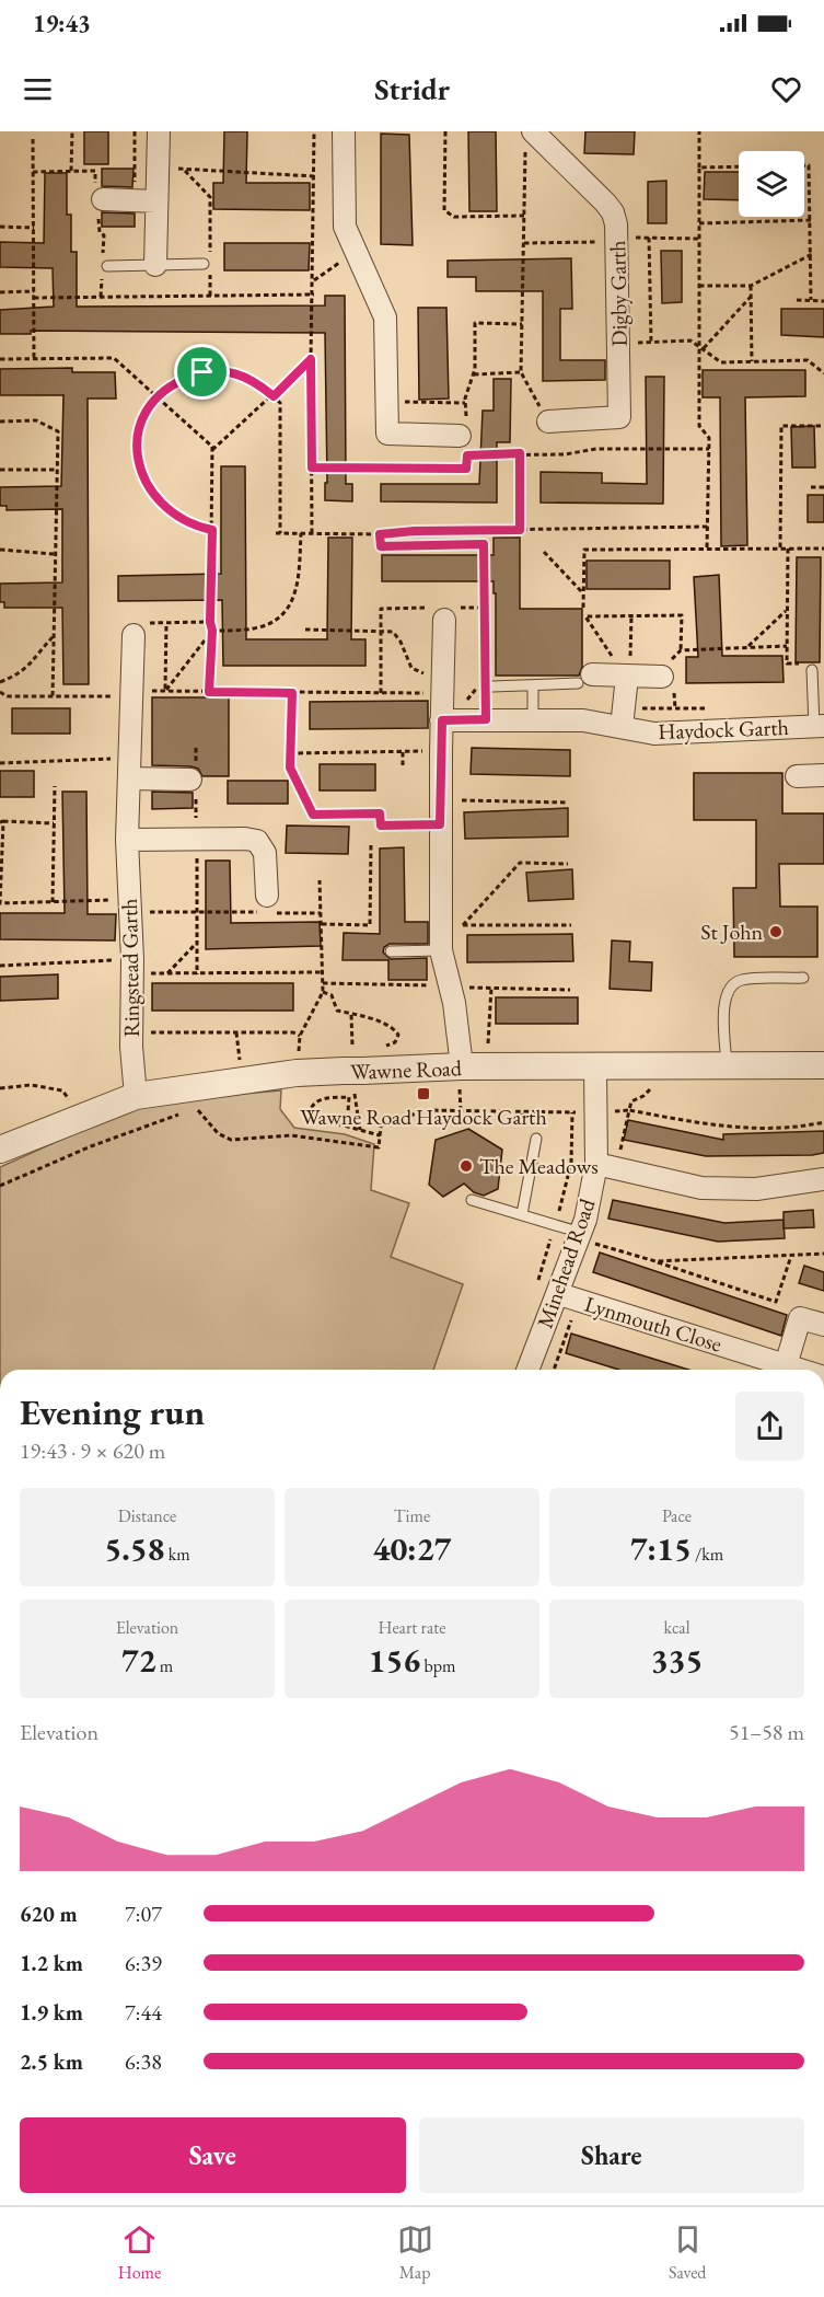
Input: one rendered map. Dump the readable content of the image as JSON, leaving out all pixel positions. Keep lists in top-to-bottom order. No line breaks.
{"streets":{"street":["Digby Garth","Haydock Garth","Ringstead Garth","Wawne Road","Minehead Road","Lynmouth Close"]},"crossings":[["Ringstead Garth","Wawne Road"],["Wawne Road","Minehead Road"],["Minehead Road","Lynmouth Close"]],"places":{"other":["St John","The Meadows"],"transit":["Wawne Road Haydock Garth"]},"page":{"status":"19:43","header":"Stridr","heading":["Evening run","19:43 · 9 × 620 m"],"stats":[["Distance","5.58 km"],["Time","40:27"],["Pace","7:15 /km"],["Elevation","72 m"],["Heart rate","156 bpm"],["kcal","335"]],"chart":["Elevation","51–58 m"],"list":[{"name":"620 m","note":"7:07"},{"name":"1.2 km","note":"6:39"},{"name":"1.9 km","note":"7:44"},{"name":"2.5 km","note":"6:38"}],"buttons":["Save","Share"],"tabs":["Home","Map","Saved"]}}
